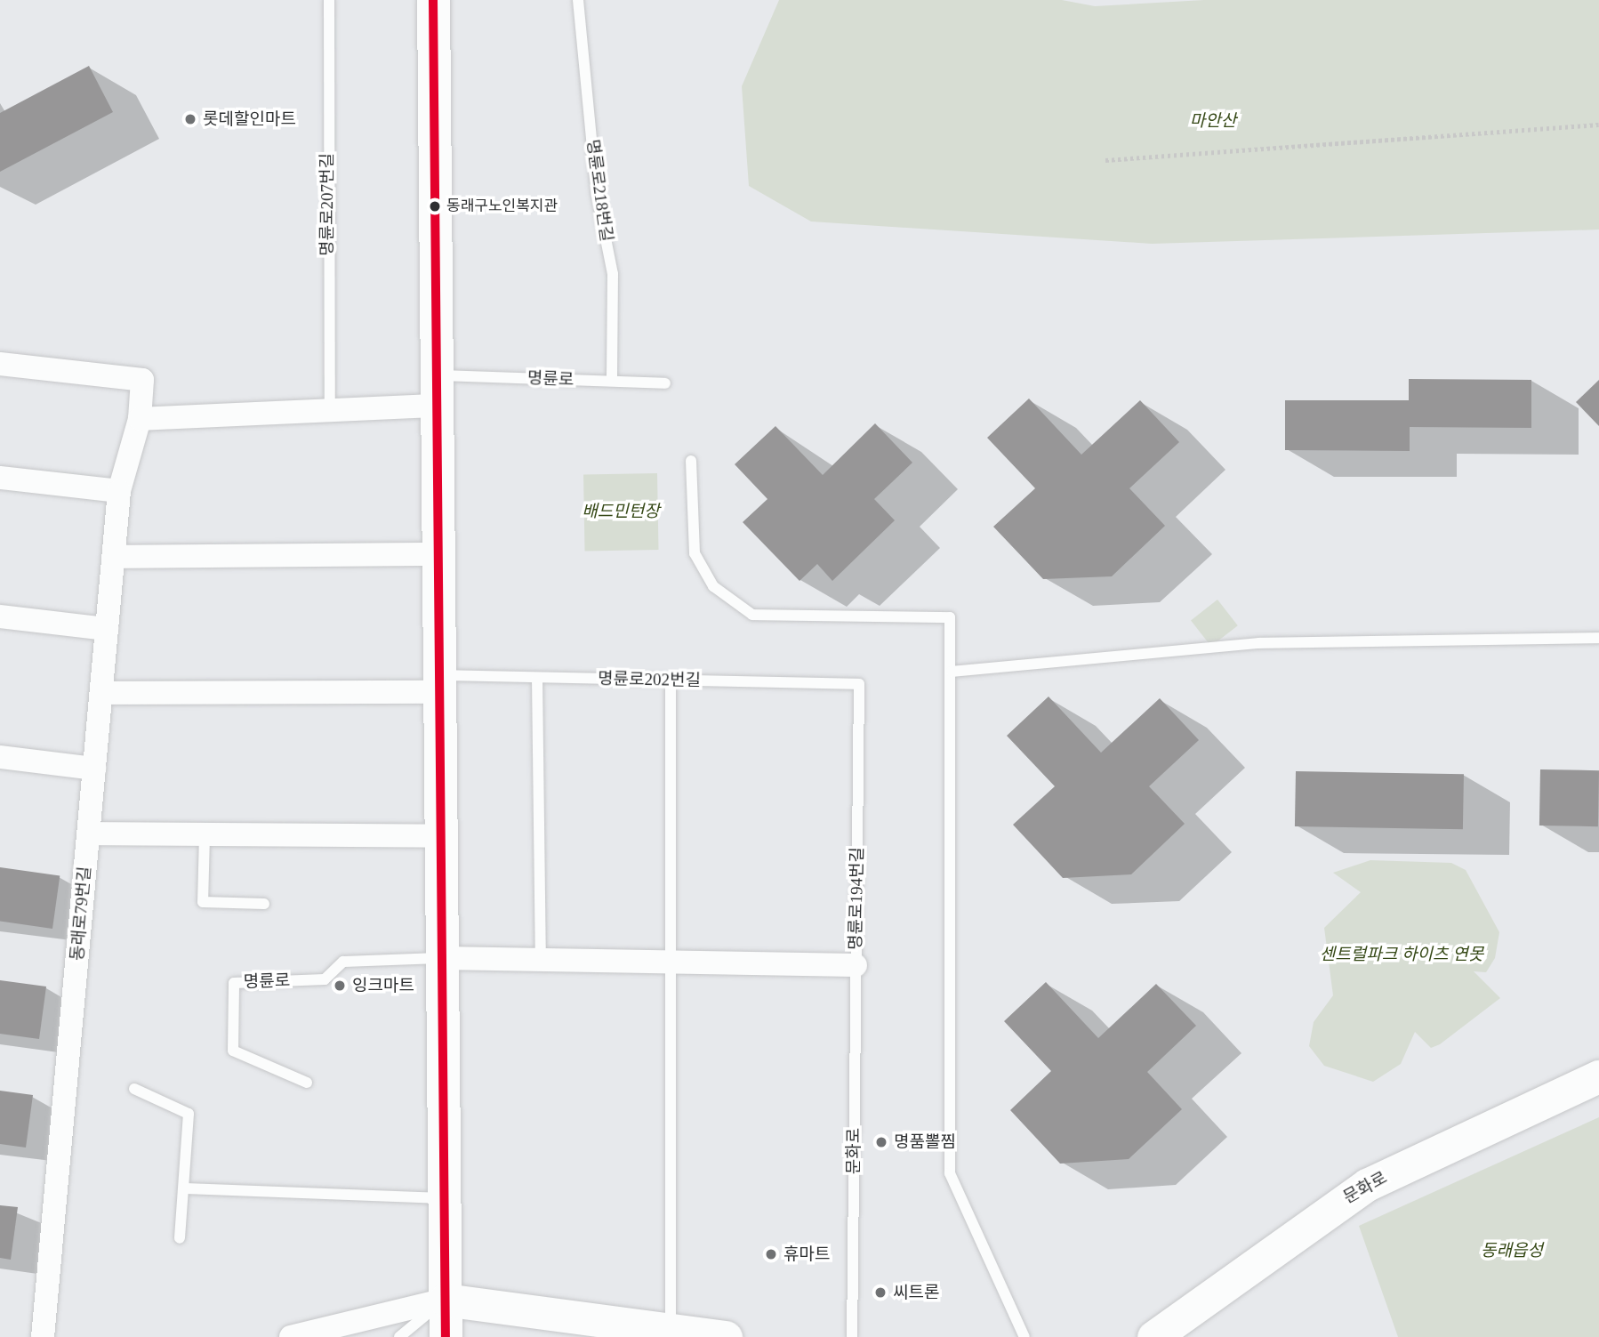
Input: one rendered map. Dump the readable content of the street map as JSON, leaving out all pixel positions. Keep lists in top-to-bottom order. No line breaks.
{"streets":{"main road":["문화로"],"street":["명륜로194번길","동래로79번길"],"lane":["명륜로218번길","명륜로207번길","명륜로","명륜로202번길"]},"crossings":[["명륜로218번길","명륜로"],["명륜로","명륜로194번길"],["명륜로202번길","명륜로194번길"],["명륜로194번길","문화로"]],"parks":["마안산","배드민턴장","센트럴파크 하이츠 연못","동래읍성"],"places":["롯데할인마트","동래구노인복지관","잉크마트","명품뽈찜","휴마트","씨트론"]}
